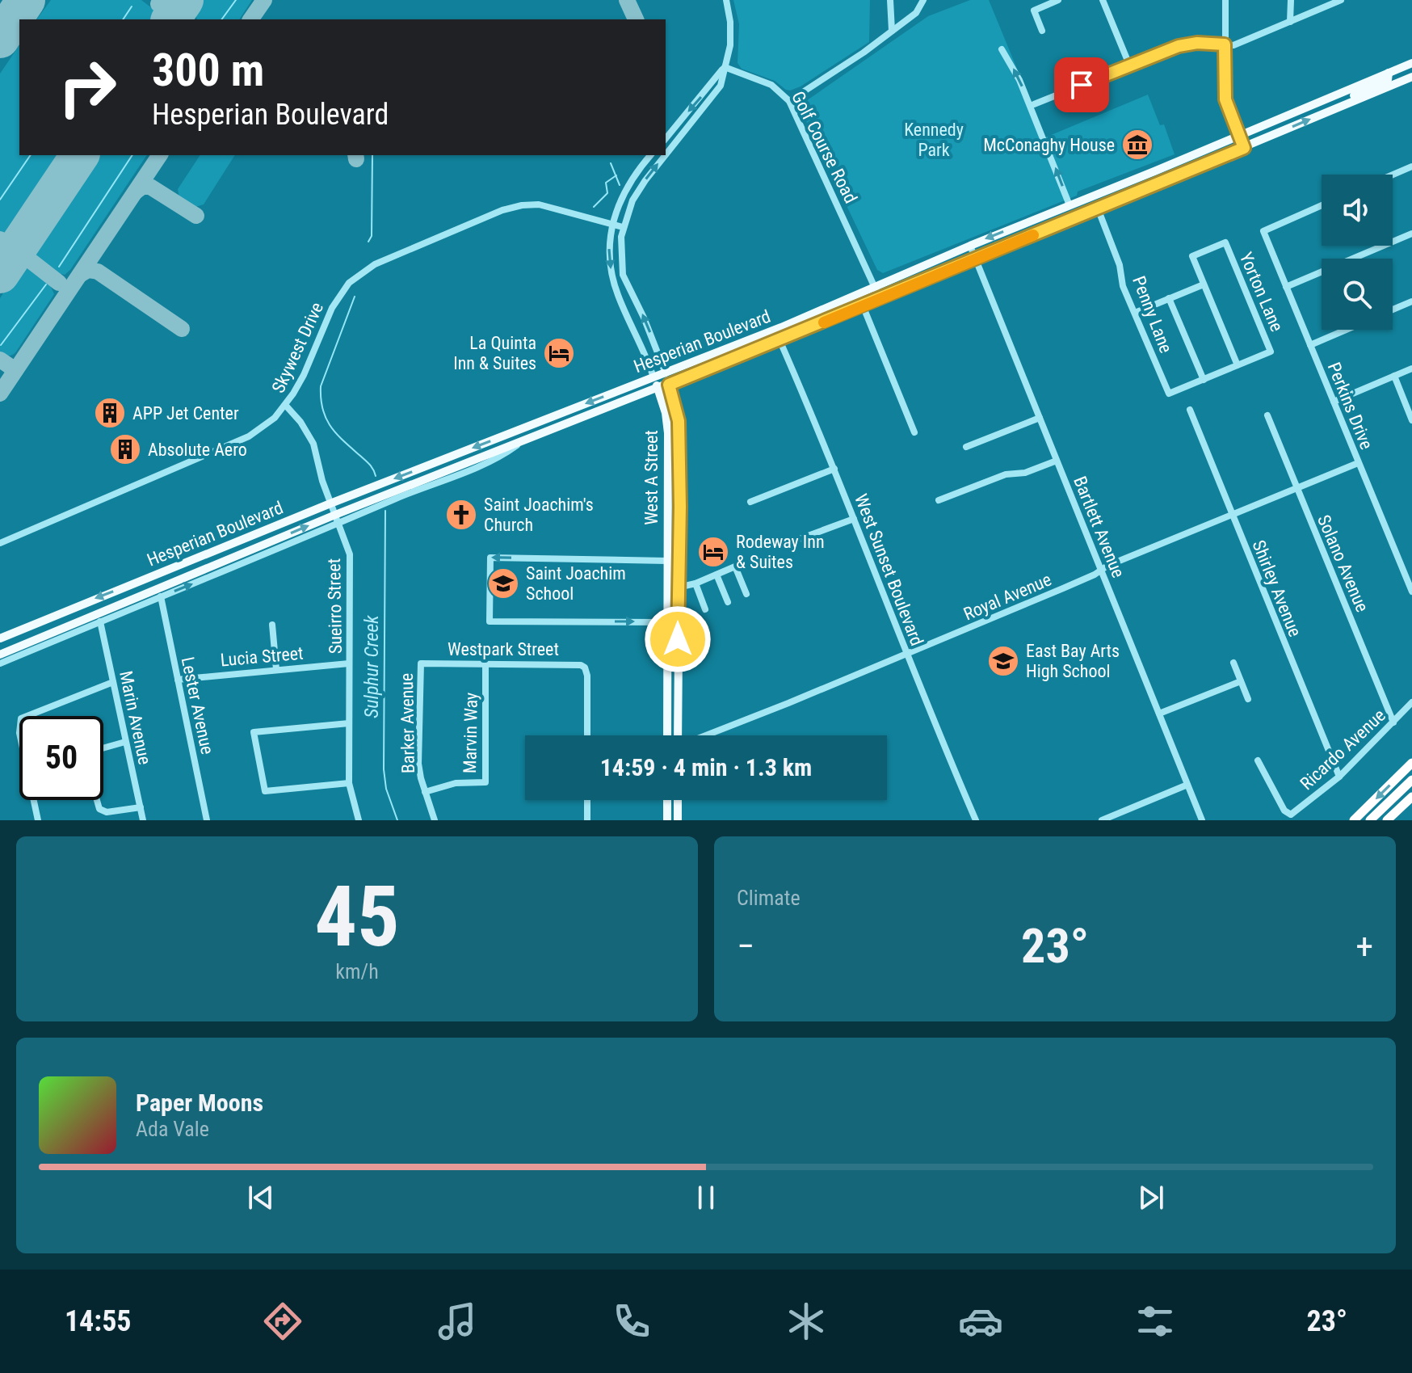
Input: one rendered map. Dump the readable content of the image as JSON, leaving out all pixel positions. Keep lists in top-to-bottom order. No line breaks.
{"streets":{"main road":["Hesperian Boulevard","West A Street"],"street":["Golf Course Road","Yorton Lane","Penny Lane","Skywest Drive","Perkins Drive","Bartlett Avenue","Solano Avenue","West Sunset Boulevard","Shirley Avenue","Royal Avenue","Sueirro Street","Westpark Street","Lucia Street","Lester Avenue","Marin Avenue","Barker Avenue","Marvin Way","Ricardo Avenue"]},"crossings":[["Golf Course Road","Hesperian Boulevard"],["Golf Course Road","West A Street"],["Penny Lane","Hesperian Boulevard"],["Hesperian Boulevard","West A Street"],["Hesperian Boulevard","Bartlett Avenue"],["Hesperian Boulevard","West Sunset Boulevard"],["Hesperian Boulevard","Sueirro Street"],["Hesperian Boulevard","Lester Avenue"],["Hesperian Boulevard","Marin Avenue"],["Skywest Drive","West A Street"],["Skywest Drive","Sueirro Street"],["Perkins Drive","Royal Avenue"],["Bartlett Avenue","Royal Avenue"],["Solano Avenue","Royal Avenue"],["Solano Avenue","Ricardo Avenue"],["West Sunset Boulevard","Royal Avenue"],["Shirley Avenue","Royal Avenue"],["Shirley Avenue","Ricardo Avenue"],["Sueirro Street","Lucia Street"],["Westpark Street","Barker Avenue"],["Westpark Street","Marvin Way"],["Lucia Street","Lester Avenue"],["Barker Avenue","Marvin Way"]],"water":["Sulphur Creek"],"parks":["Kennedy Park"],"places":{"museum":["McConaghy House"],"hotel":["La Quinta Inn & Suites","Rodeway Inn & Suites"],"building":["APP Jet Center","Absolute Aero"],"church":["Saint Joachim's Church"],"school or university":["Saint Joachim School","East Bay Arts High School"]},"page":{"turn":["300 m","Hesperian Boulevard"],"limit":"50","trip":"14:59 · 4 min · 1.3 km","tile":[["45","km/h"],"Climate"],"heat":["−","23°","+"],"song":["Paper Moons","Ada Vale"],"tabs":["14:55","23°"]}}
